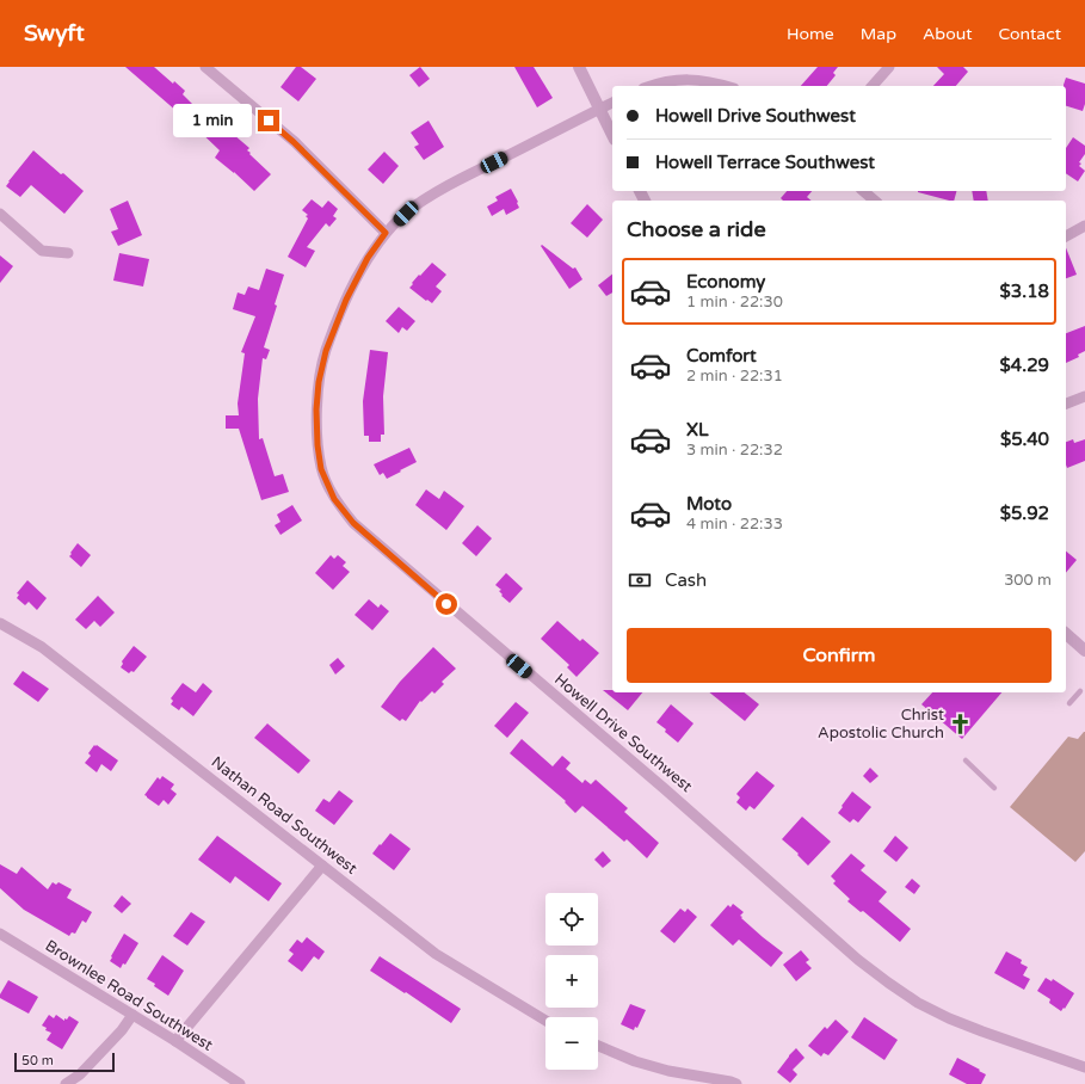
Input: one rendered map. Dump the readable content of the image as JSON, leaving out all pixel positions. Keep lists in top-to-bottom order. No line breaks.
{"streets":{"street":["Howell Drive Southwest","Nathan Road Southwest","Brownlee Road Southwest"]},"places":{"church":["Christ Apostolic Church"]},"scale_bar":"50 m","page":{"header":"Swyft","nav":["Home","Map","About","Contact"],"banner":["Howell Drive Southwest","Howell Terrace Southwest"],"bubble":"1 min","heading":"Choose a ride","list":[{"name":"Economy","note":"1 min · 22:30","value":"$3.18"},{"name":"Comfort","note":"2 min · 22:31","value":"$4.29"},{"name":"XL","note":"3 min · 22:32","value":"$5.40"},{"name":"Moto","note":"4 min · 22:33","value":"$5.92"}],"pay":["Cash","300 m"],"buttons":"Confirm","map_buttons":["+","−"],"scale":"50 m"}}
